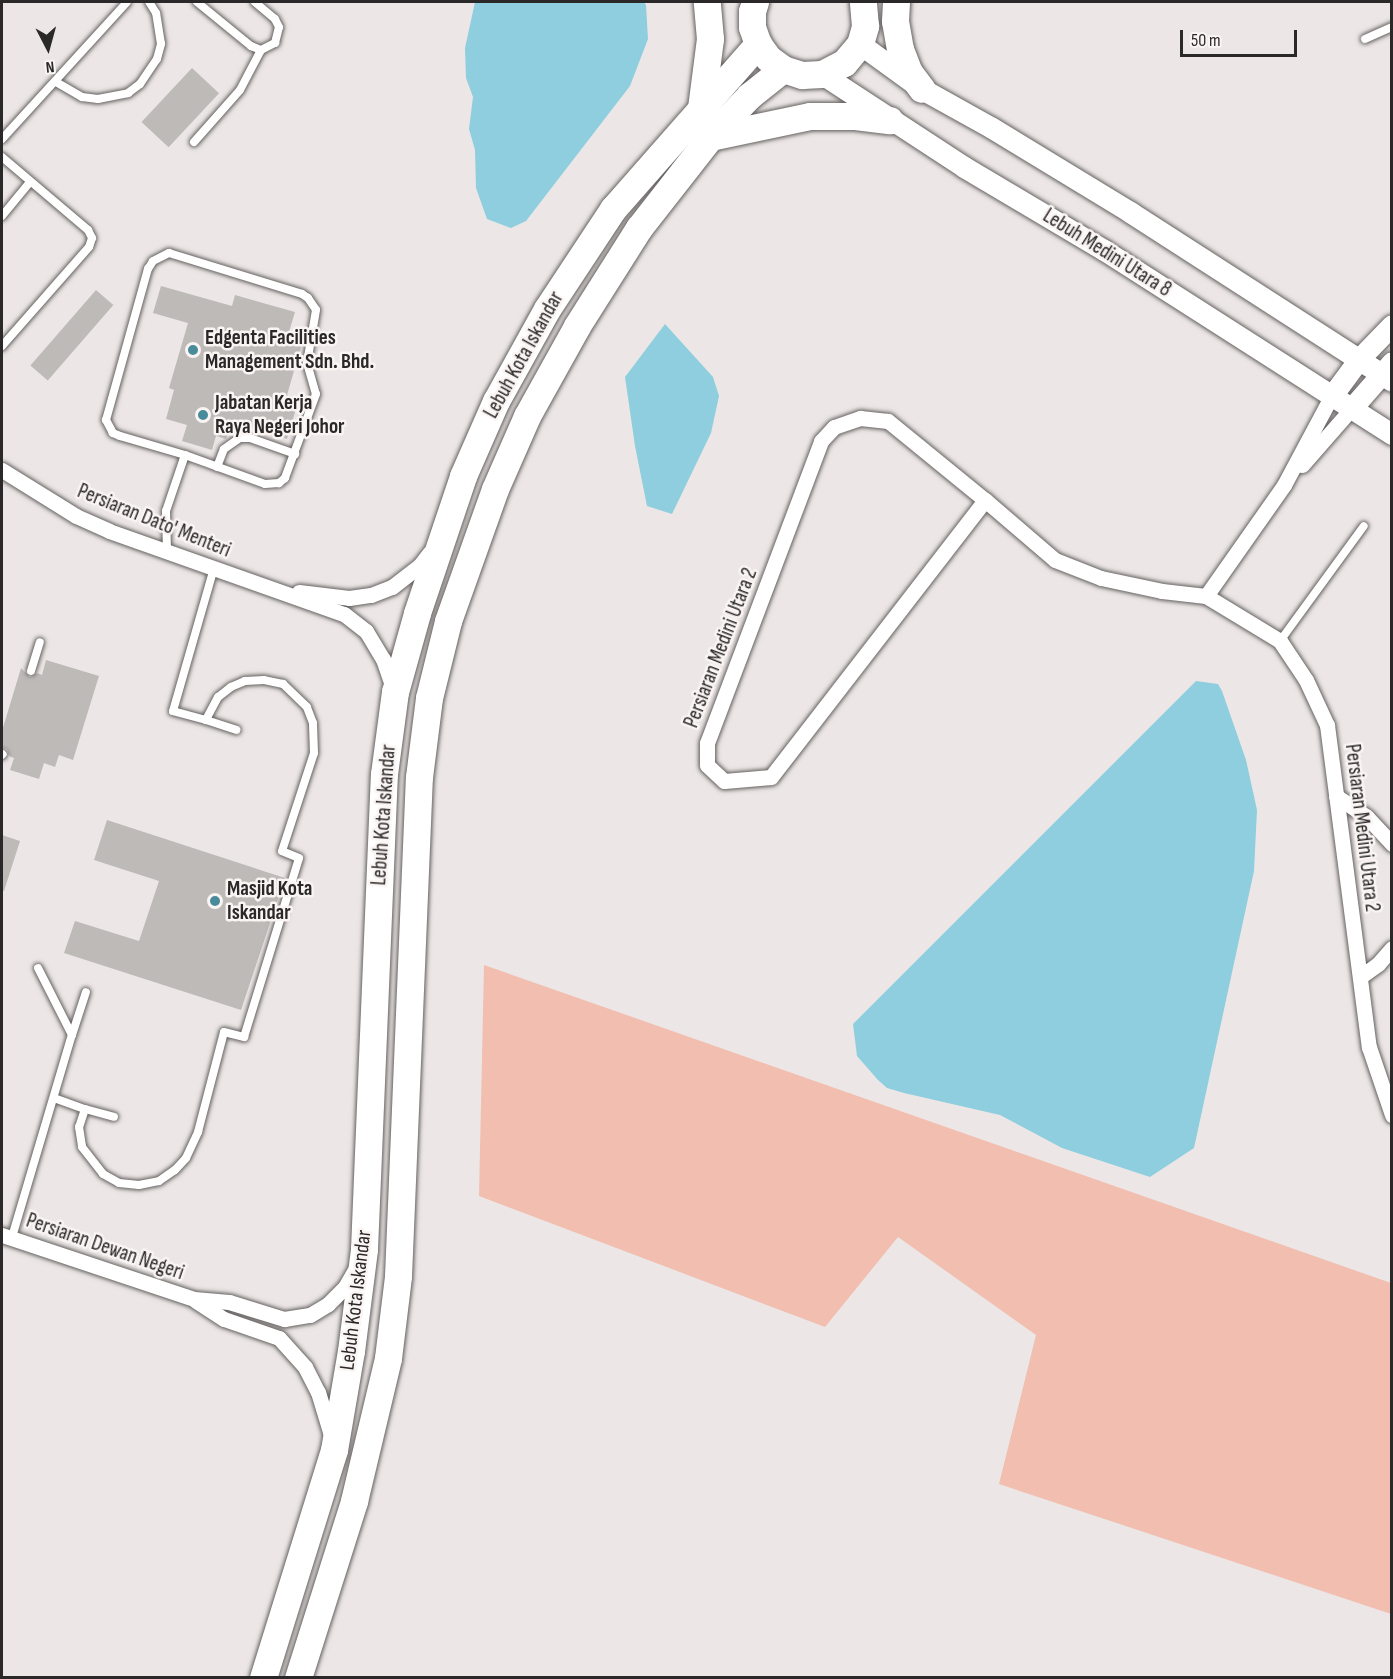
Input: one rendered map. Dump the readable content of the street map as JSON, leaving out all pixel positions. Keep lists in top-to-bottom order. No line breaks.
{"streets":{"highway":["Lebuh Kota Iskandar"],"street":["Lebuh Medini Utara 8","Persiaran Dato' Menteri","Persiaran Medini Utara 2","Persiaran Dewan Negeri"]},"crossings":[["Lebuh Kota Iskandar","Persiaran Dato' Menteri"],["Lebuh Kota Iskandar","Persiaran Dewan Negeri"]],"places":["Edgenta Facilities Management Sdn. Bhd.","Jabatan Kerja Raya Negeri Johor","Masjid Kota Iskandar"],"scale_bar":"50 m","north":"bottom"}
